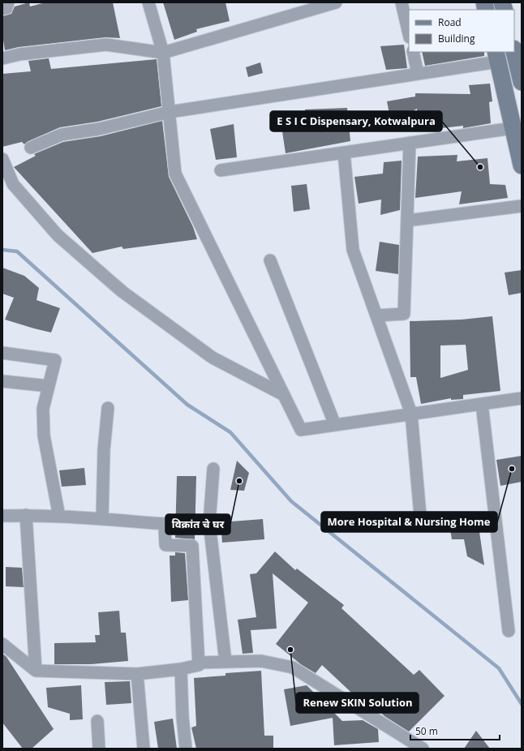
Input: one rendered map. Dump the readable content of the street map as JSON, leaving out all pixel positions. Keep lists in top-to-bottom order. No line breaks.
{"places":["E S I C Dispensary, Kotwalpura","More Hospital & Nursing Home","विक्रांत चे घर","Renew SKIN Solution"],"legend":["Road","Building"],"scale_bar":"50 m"}
